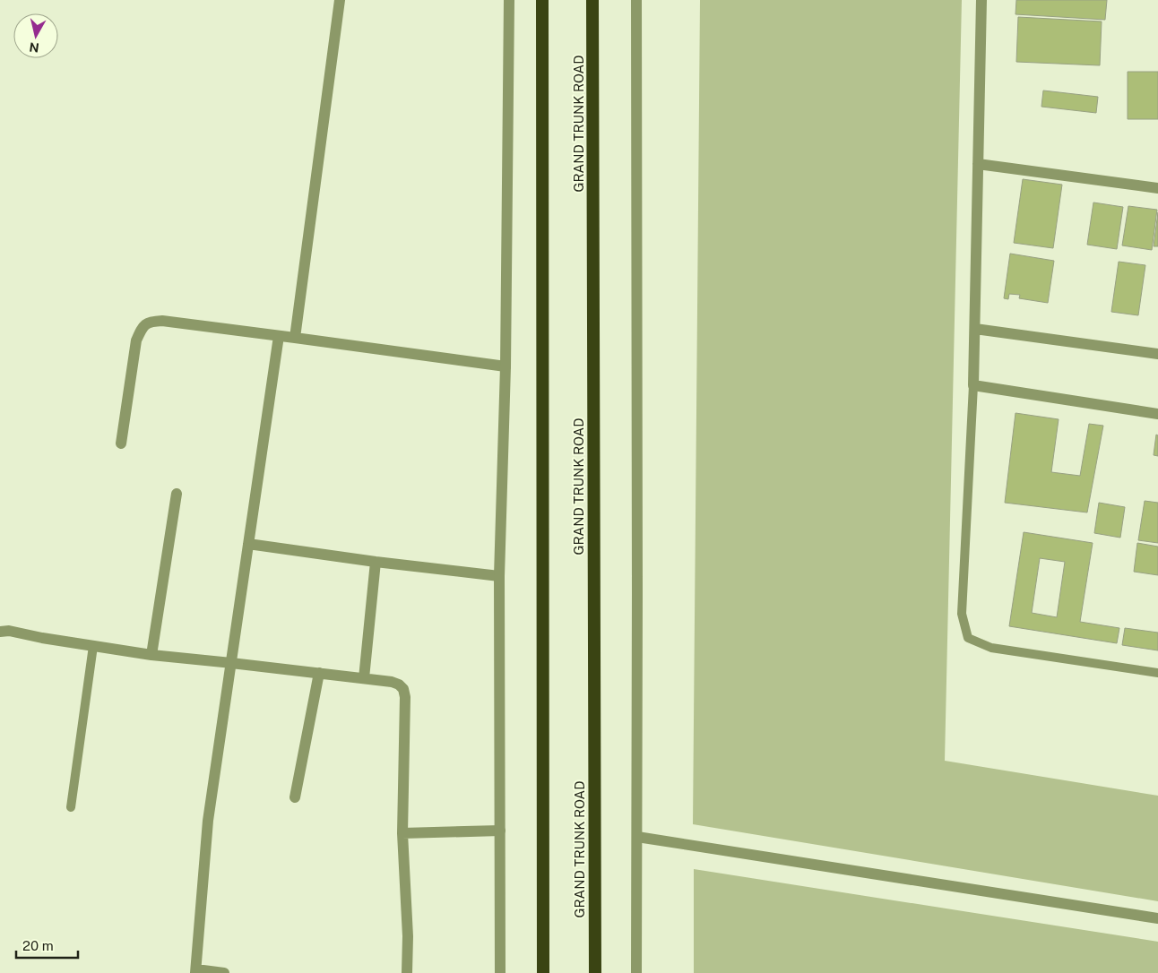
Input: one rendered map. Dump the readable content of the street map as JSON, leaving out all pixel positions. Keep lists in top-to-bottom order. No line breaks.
{"streets":{"highway":["GRAND TRUNK ROAD"]},"scale_bar":"20 m","north":"bottom"}
